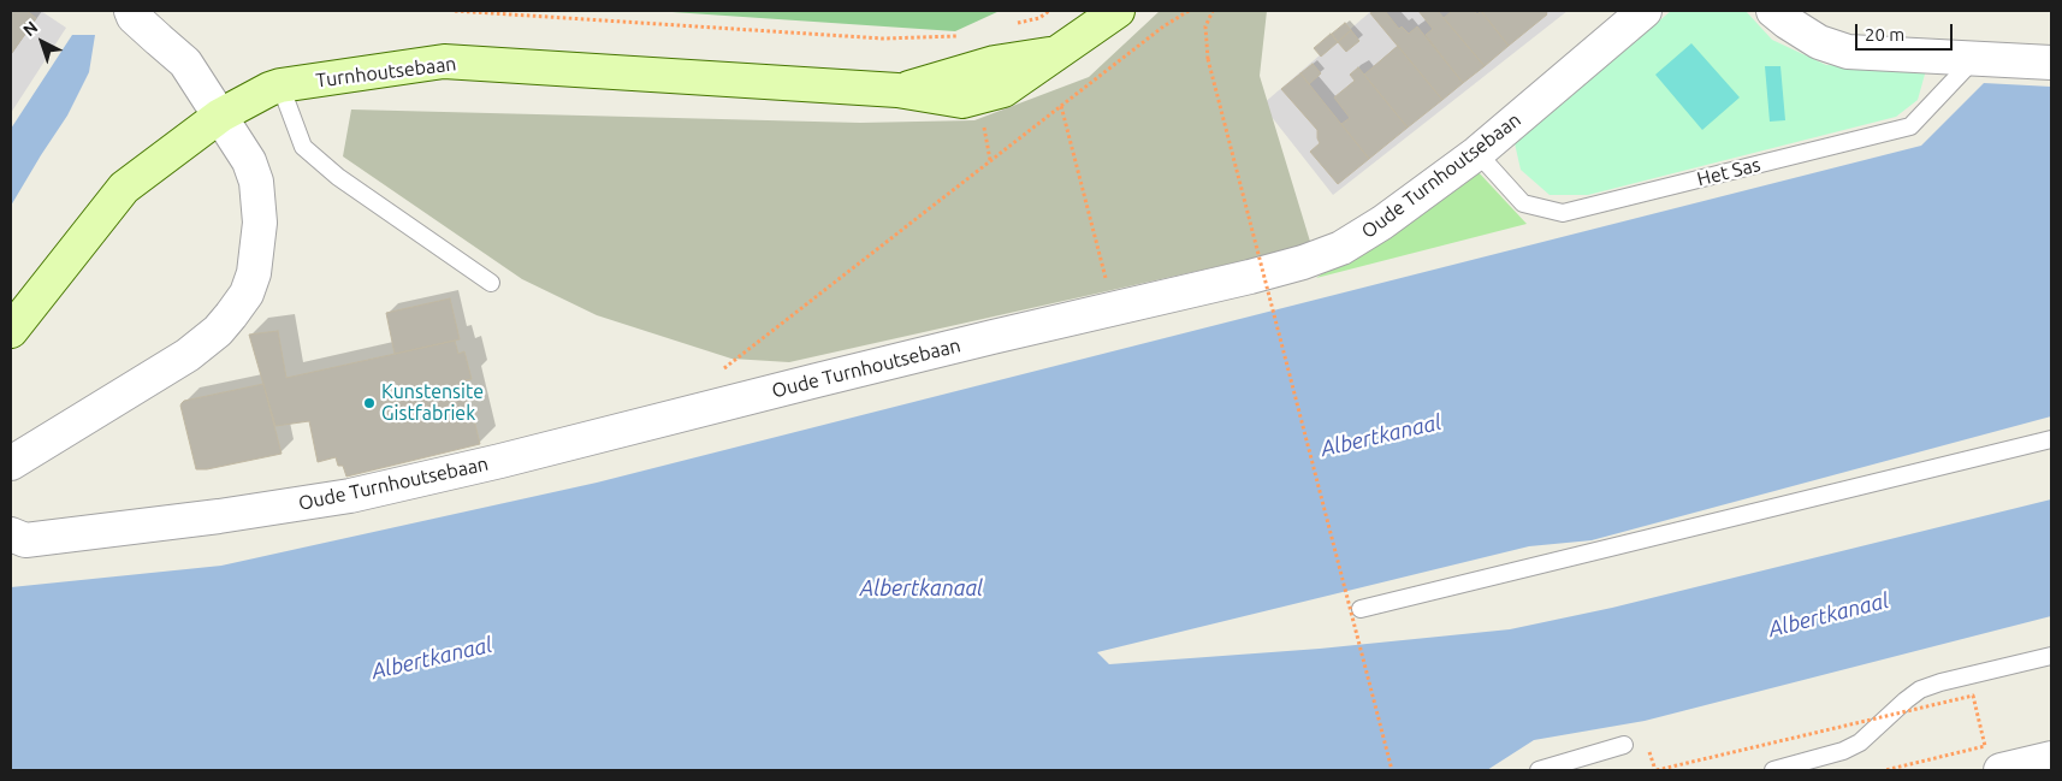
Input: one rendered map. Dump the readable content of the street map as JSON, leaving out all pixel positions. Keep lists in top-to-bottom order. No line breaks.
{"streets":{"main road":["Turnhoutsebaan"],"street":["Oude Turnhoutsebaan"],"lane":["Het Sas"]},"crossings":[["Het Sas","Oude Turnhoutsebaan"]],"water":["Albertkanaal"],"places":["Kunstensite Gistfabriek"],"scale_bar":"20 m","north":"top left"}
